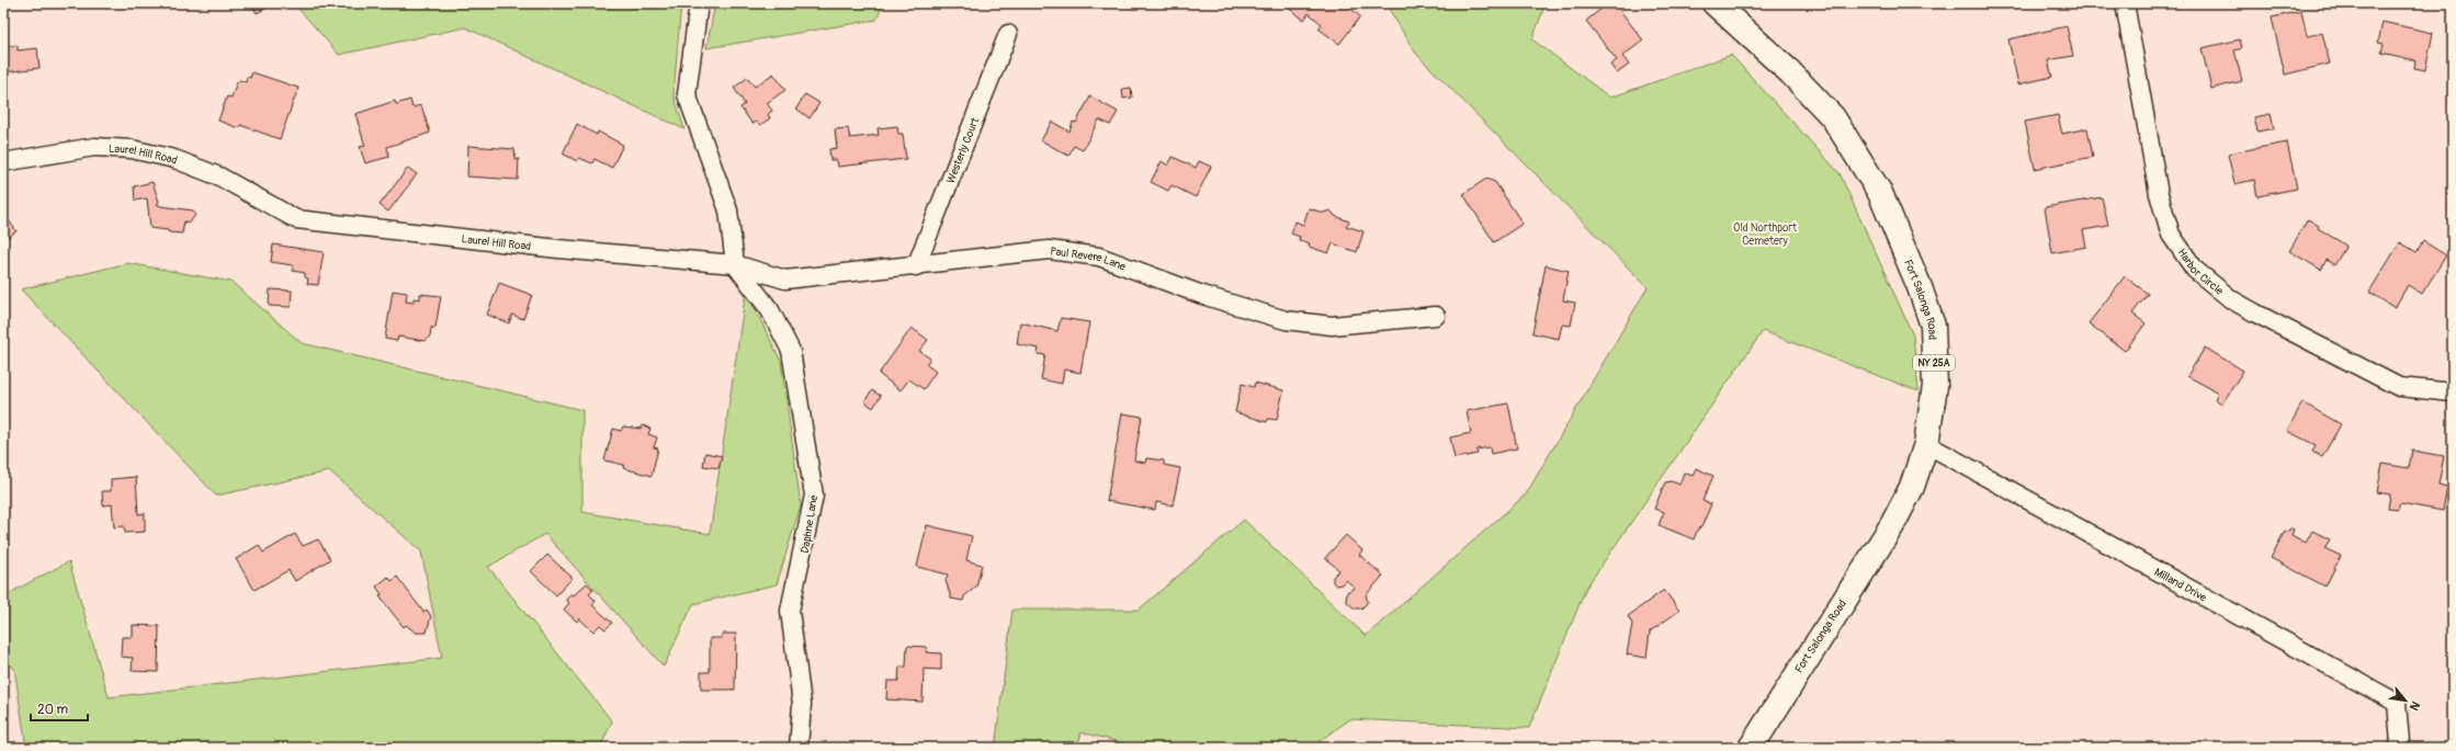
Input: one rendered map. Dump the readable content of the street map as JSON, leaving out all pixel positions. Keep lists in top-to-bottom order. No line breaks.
{"streets":{"main road":["Fort Salonga Road","NY 25A"],"street":["Westerly Court","Laurel Hill Road","Paul Revere Lane","Harbor Circle","Daphne Lane","Milland Drive"]},"crossings":[["Westerly Court","Paul Revere Lane"],["Laurel Hill Road","Paul Revere Lane"],["Laurel Hill Road","Daphne Lane"],["Paul Revere Lane","Daphne Lane"],["Fort Salonga Road","Milland Drive"]],"parks":["Old Northport Cemetery"],"scale_bar":"20 m","north":"bottom right"}
